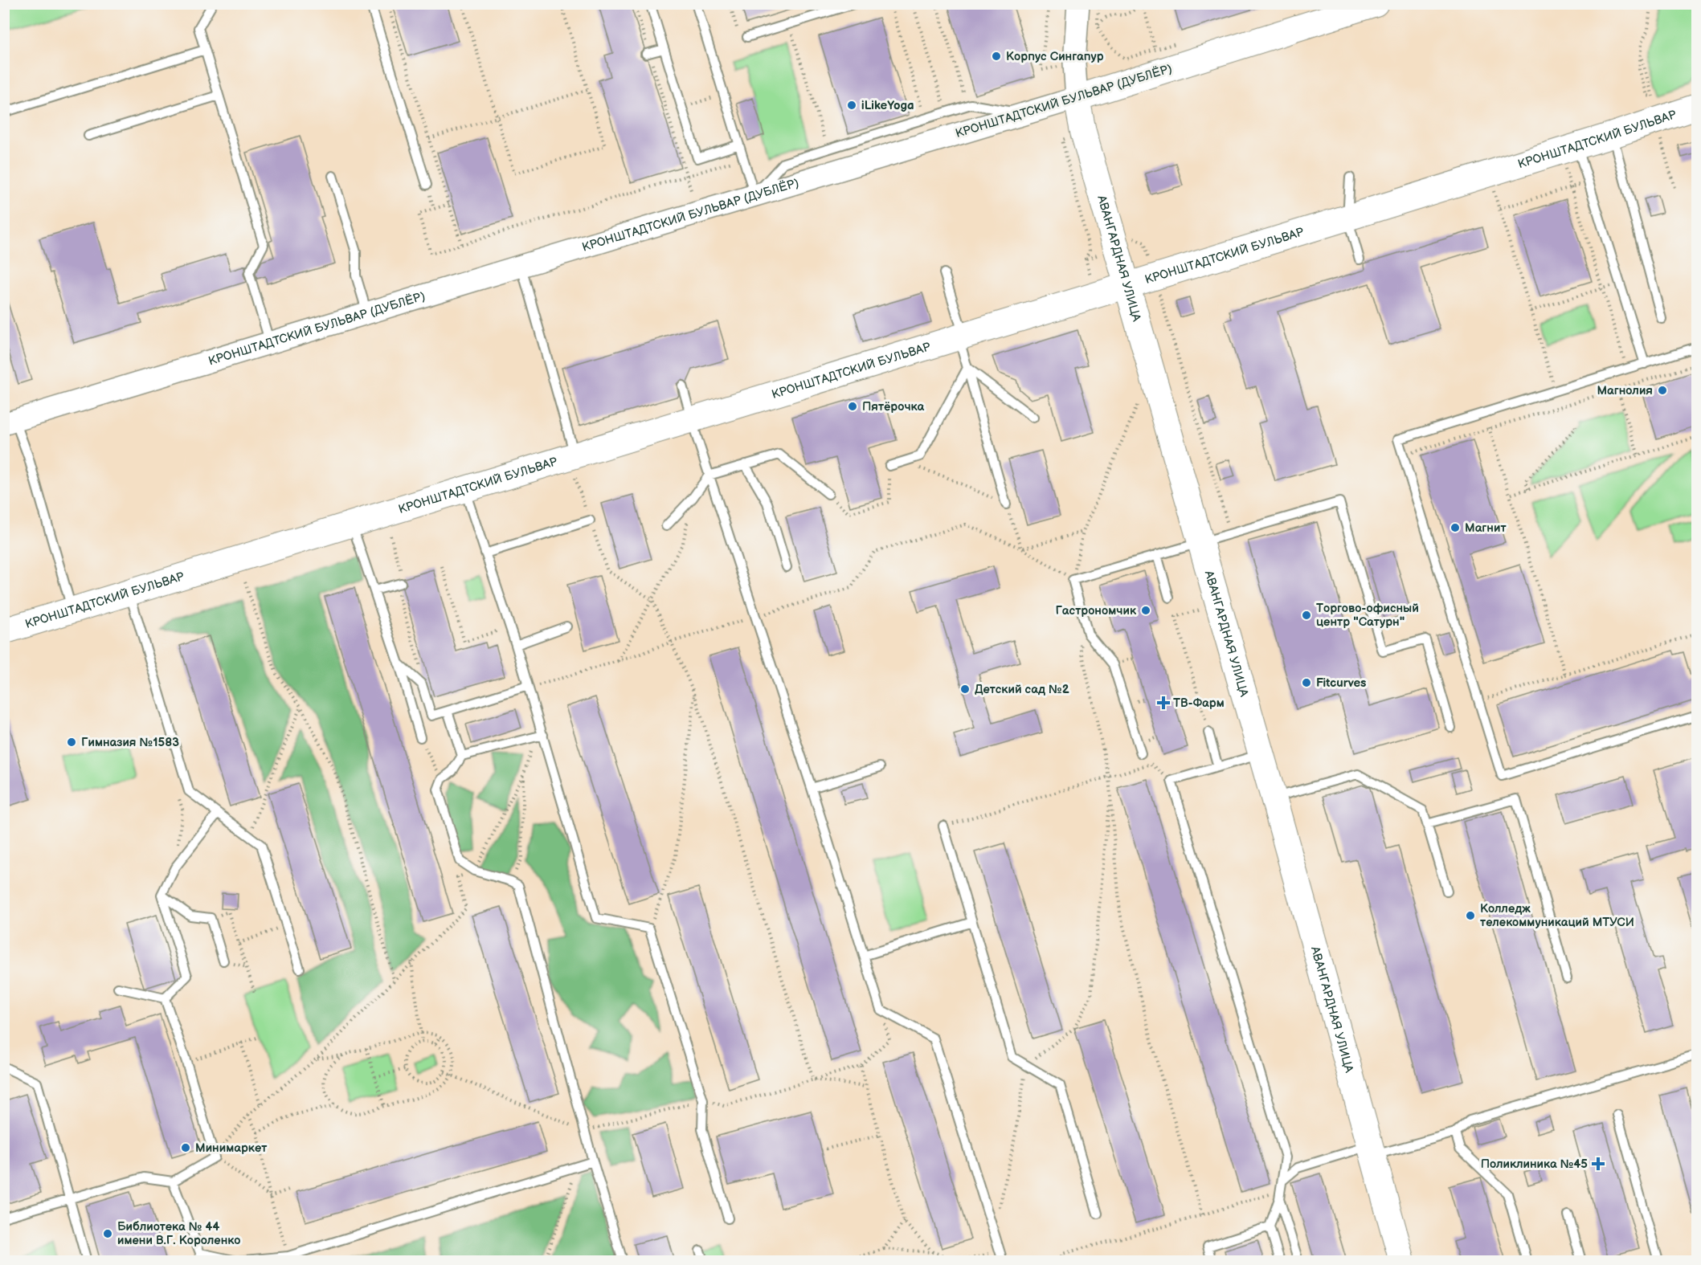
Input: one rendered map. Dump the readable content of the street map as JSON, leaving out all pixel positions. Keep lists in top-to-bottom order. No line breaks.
{"streets":{"main road":["КРОНШТАДТСКИЙ БУЛЬВАР (ДУБЛЁР)","КРОНШТАДТСКИЙ БУЛЬВАР","АВАНГАРДНАЯ УЛИЦА"]},"crossings":[["КРОНШТАДТСКИЙ БУЛЬВАР (ДУБЛЁР)","АВАНГАРДНАЯ УЛИЦА"],["КРОНШТАДТСКИЙ БУЛЬВАР","АВАНГАРДНАЯ УЛИЦА"]],"places":{"other":["Корпус Сингапур","iLikeYoga","Магнолия","Пятёрочка","Магнит","Гастрономчик","Торгово-офисный центр \"Сатурн\"","Fitcurves","Детский сад №2","Гимназия №1583","Колледж телекоммуникаций МТУСИ","Минимаркет","Библиотека № 44 имени В.Г. Короленко"],"health":["ТВ-Фарм","Поликлиника №45"]}}
